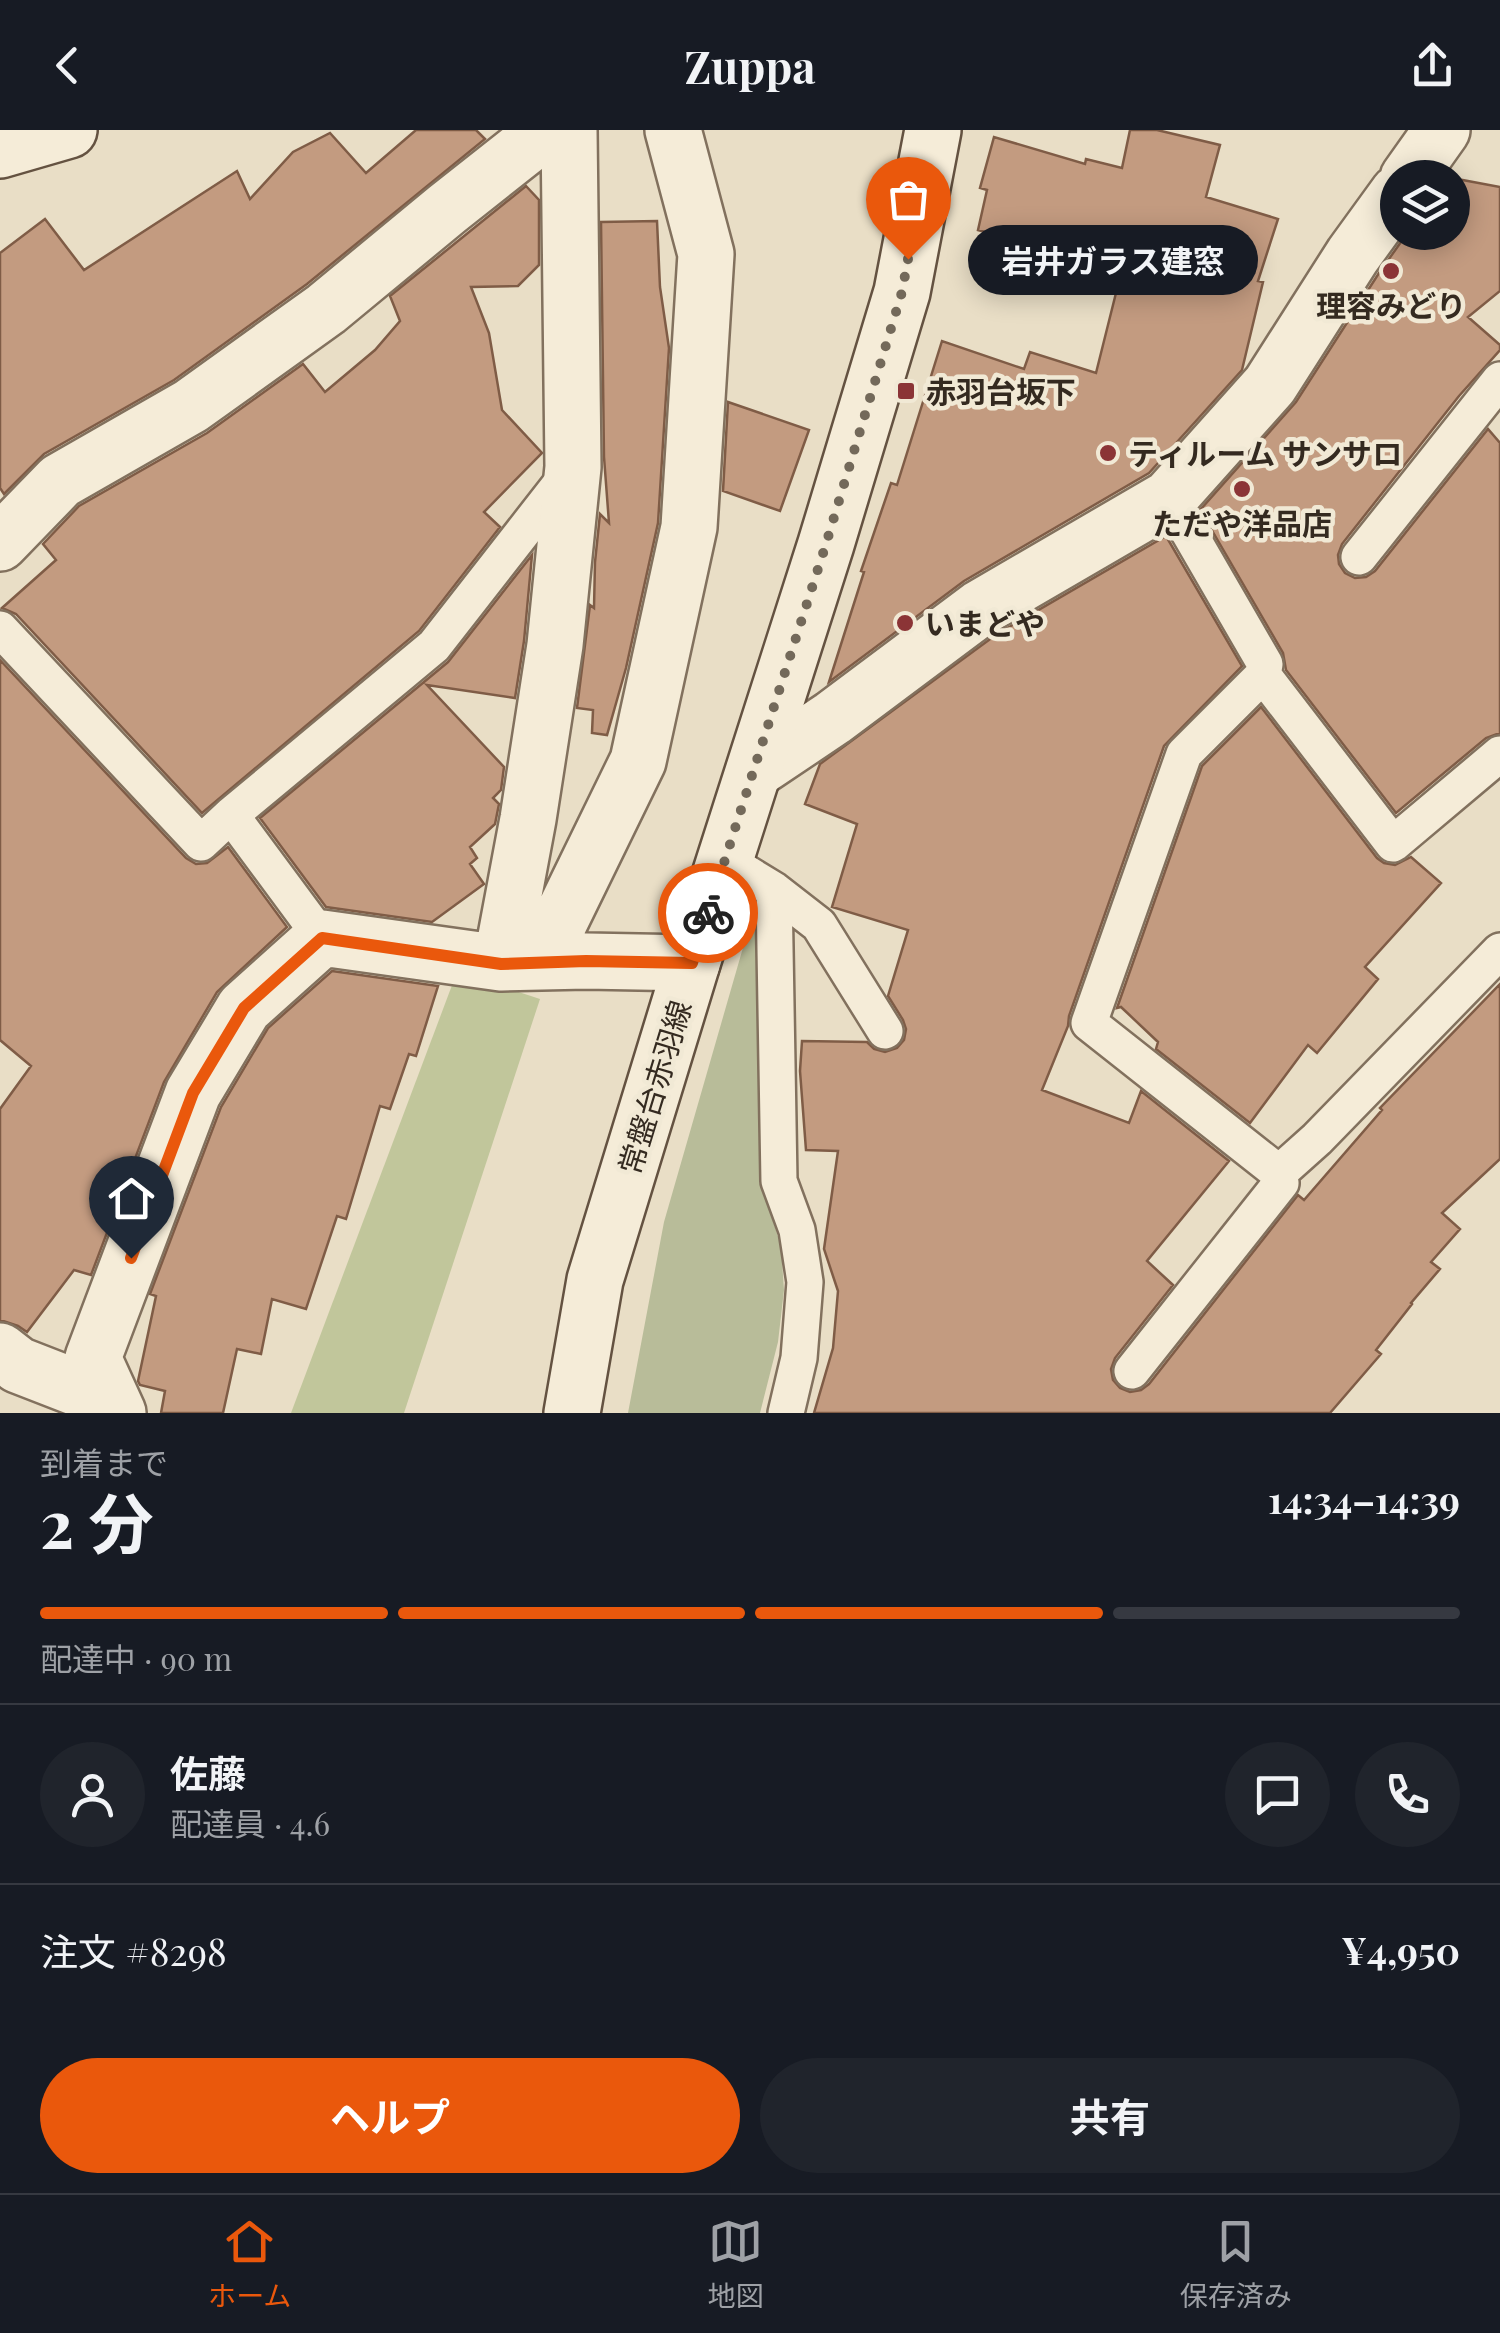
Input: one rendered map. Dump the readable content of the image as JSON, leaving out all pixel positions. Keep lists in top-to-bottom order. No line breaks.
{"streets":{"street":["常盤台赤羽線"]},"places":{"other":["岩井ガラス建窓","理容みどり","ティルーム サンサロ","ただや洋品店","いまどや"],"transit":["赤羽台坂下"]},"page":{"header":"Zuppa","bubble":"岩井ガラス建窓","heading":["2 分","到着まで","14:34–14:39"],"panel":["佐藤","配達員 · 4.6","注文 #8298","¥4,950"],"bar":"配達中 · 90 m","buttons":["ヘルプ","共有"],"tabs":["ホーム","地図","保存済み"]}}
